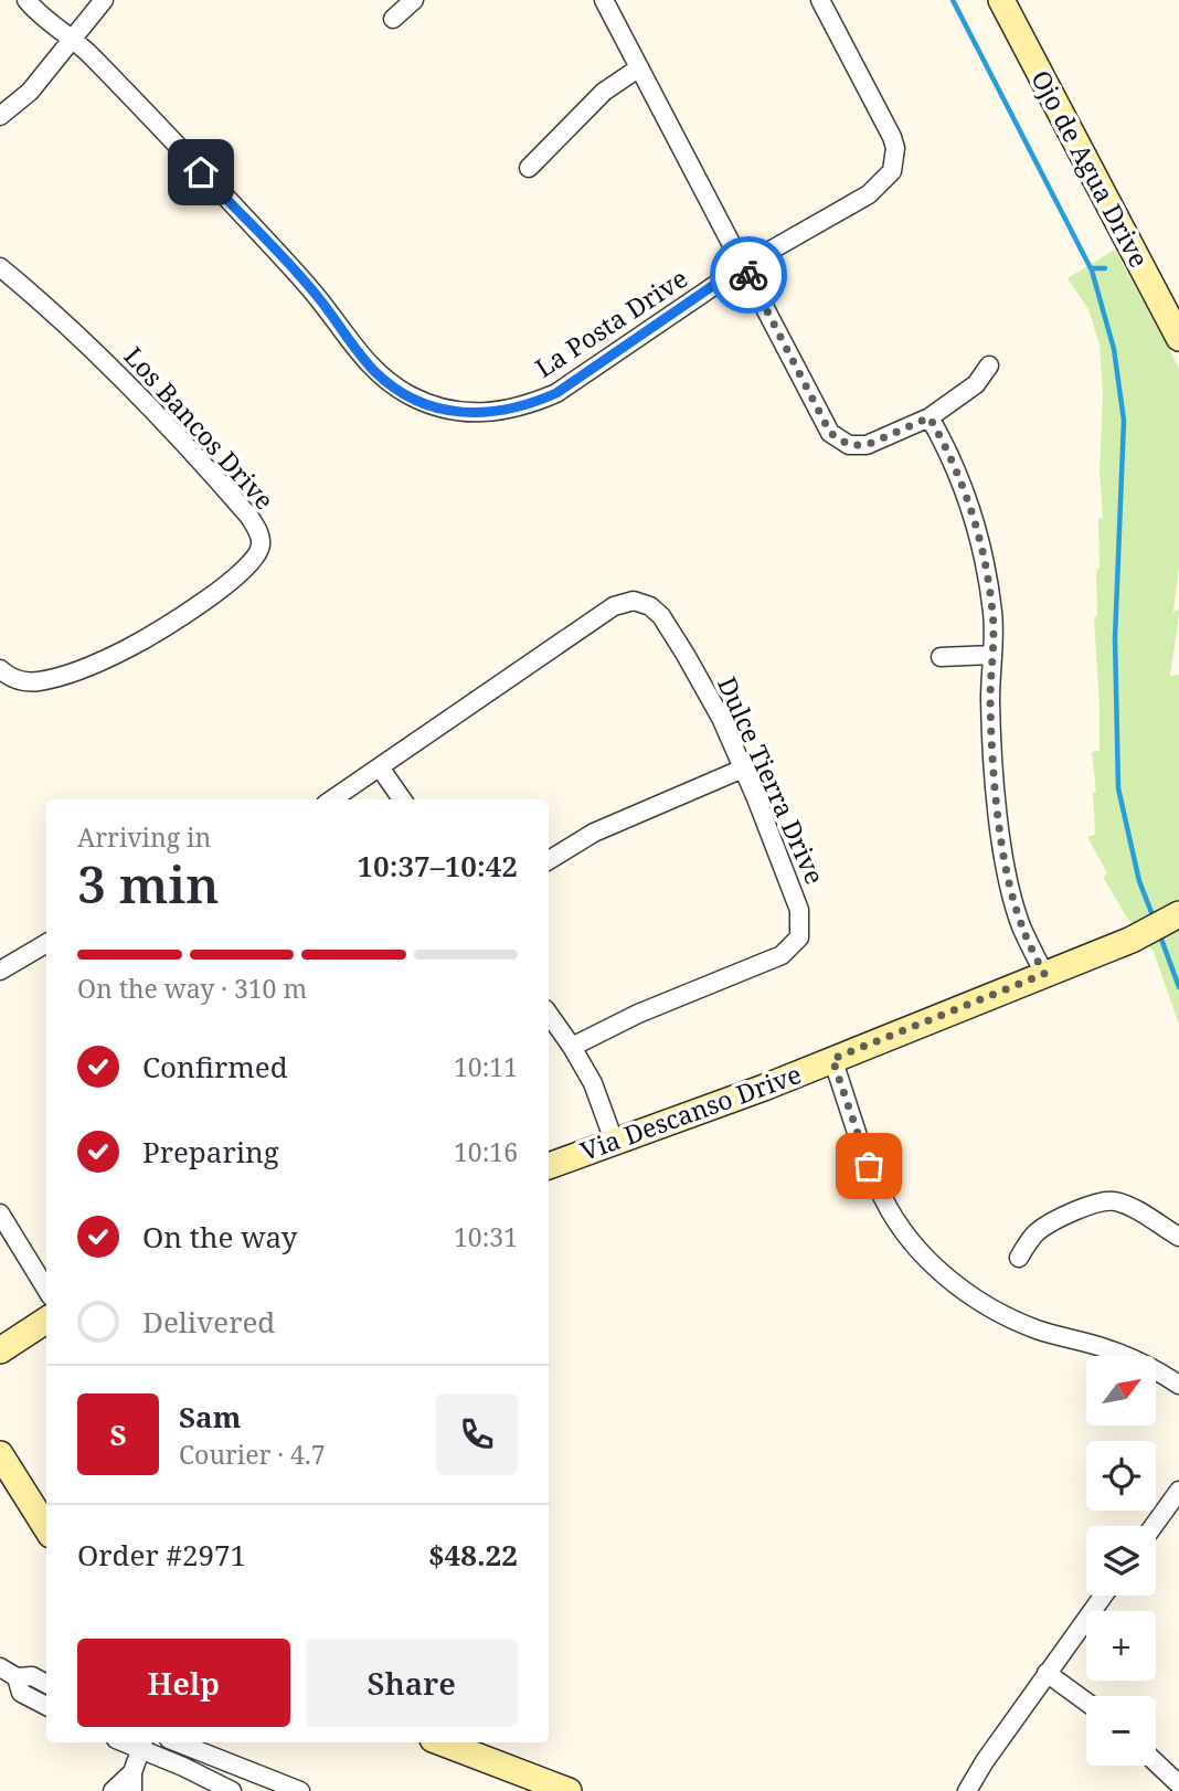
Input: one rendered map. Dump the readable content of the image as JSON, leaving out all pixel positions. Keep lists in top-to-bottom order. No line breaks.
{"streets":{"street":["Ojo de Agua Drive","La Posta Drive","Los Bancos Drive","Dulce Tierra Drive","Via Descanso Drive"]},"north":"top right","page":{"heading":["3 min","Arriving in","10:37–10:42"],"panel":["Sam","Courier · 4.7","Order #2971","$48.22"],"bar":"On the way · 310 m","list":[["Confirmed","10:11"],["Preparing","10:16"],["On the way","10:31"],"Delivered"],"map_buttons":["+","−"],"round":"S","buttons":["Help","Share"]}}
